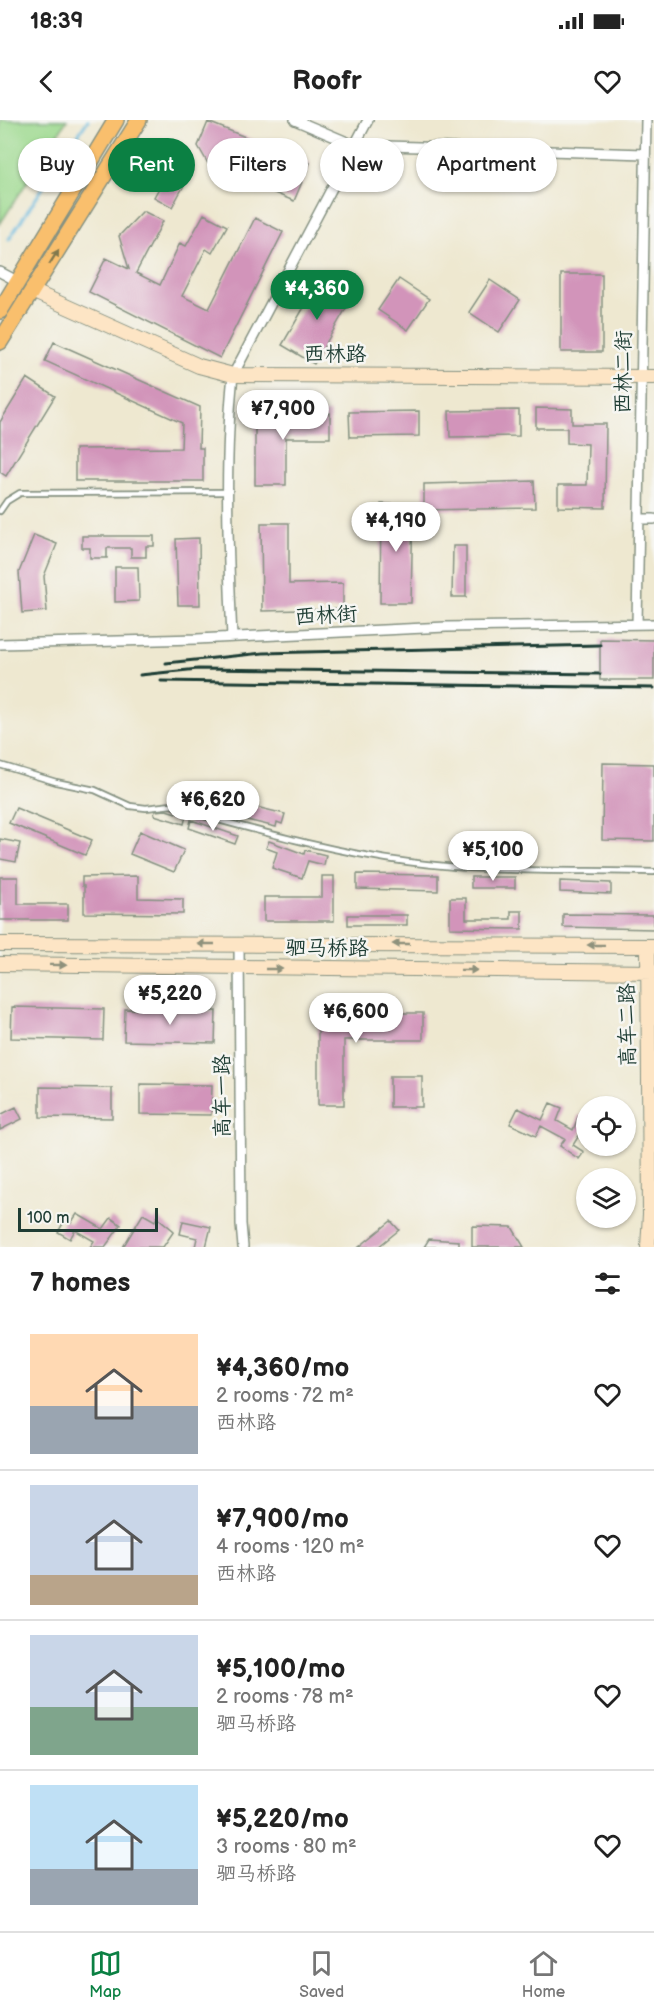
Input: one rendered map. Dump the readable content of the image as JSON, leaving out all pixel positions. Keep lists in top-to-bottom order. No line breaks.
{"streets":{"main road":["西林路","驷马桥路","高车二路"],"street":["西林二街","西林街","高车一路"]},"crossings":[["西林路","西林二街"],["西林二街","西林街"],["驷马桥路","高车二路"],["驷马桥路","高车一路"]],"scale_bar":"100 m","page":{"status":"18:39","header":"Roofr","chip":["Buy","Rent","Filters","New","Apartment"],"price":["¥4,360","¥7,900","¥4,190","¥6,620","¥5,100","¥5,220","¥6,600"],"scale":"100 m","heading":"7 homes","list":[{"name":"¥4,360/mo","note":"2 rooms · 72 m² · 西林路"},{"name":"¥7,900/mo","note":"4 rooms · 120 m² · 西林路"},{"name":"¥5,100/mo","note":"2 rooms · 78 m² · 驷马桥路"},{"name":"¥5,220/mo","note":"3 rooms · 80 m² · 驷马桥路"}],"tabs":["Map","Saved","Home"]}}
